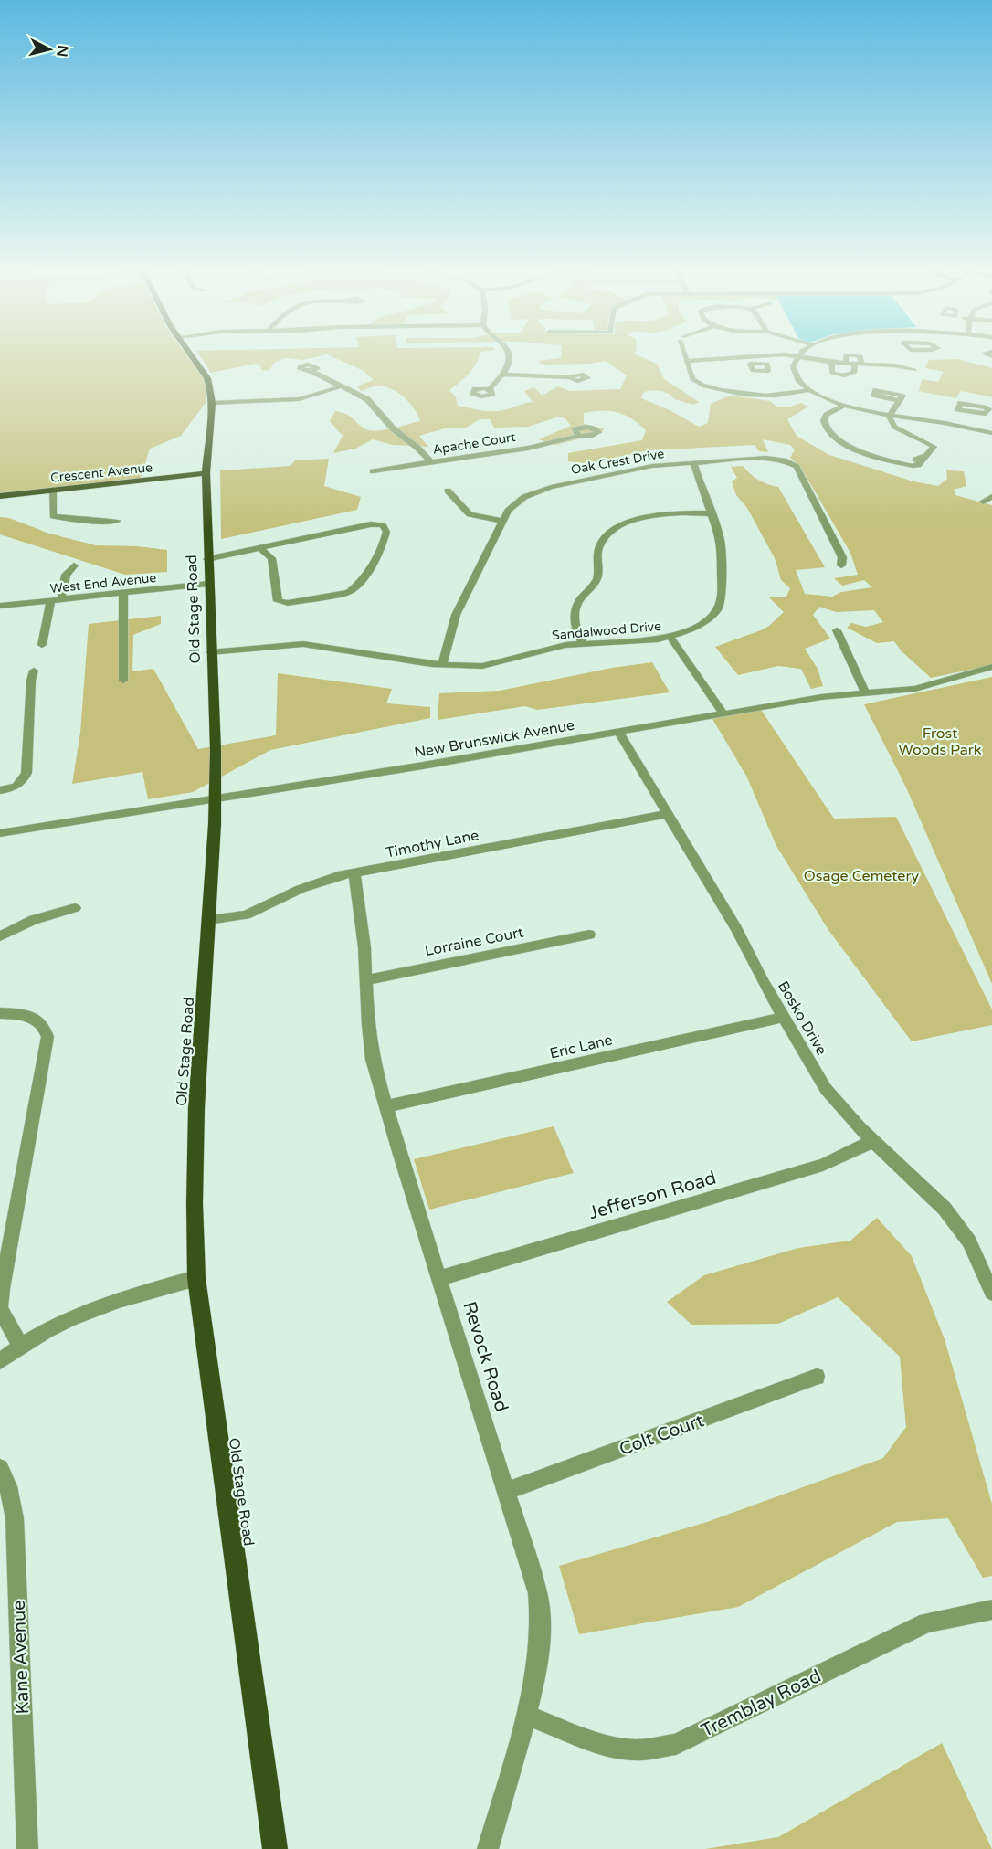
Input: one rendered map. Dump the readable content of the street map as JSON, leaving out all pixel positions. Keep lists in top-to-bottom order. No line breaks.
{"streets":{"main road":["Crescent Avenue","Old Stage Road"],"street":["Apache Court","Oak Crest Drive","West End Avenue","Sandalwood Drive","New Brunswick Avenue","Timothy Lane","Lorraine Court","Bosko Drive","Eric Lane","Jefferson Road","Revock Road","Colt Court","Kane Avenue","Tremblay Road"]},"crossings":[["Oak Crest Drive","Sandalwood Drive"],["Crescent Avenue","Old Stage Road"],["West End Avenue","Old Stage Road"],["Old Stage Road","Sandalwood Drive"],["Old Stage Road","New Brunswick Avenue"],["Old Stage Road","Timothy Lane"],["New Brunswick Avenue","Bosko Drive"],["Timothy Lane","Bosko Drive"],["Timothy Lane","Revock Road"],["Lorraine Court","Revock Road"],["Bosko Drive","Eric Lane"],["Bosko Drive","Jefferson Road"],["Eric Lane","Revock Road"],["Jefferson Road","Revock Road"],["Revock Road","Colt Court"],["Revock Road","Tremblay Road"]],"parks":["Frost Woods Park","Osage Cemetery"],"north":"right"}
